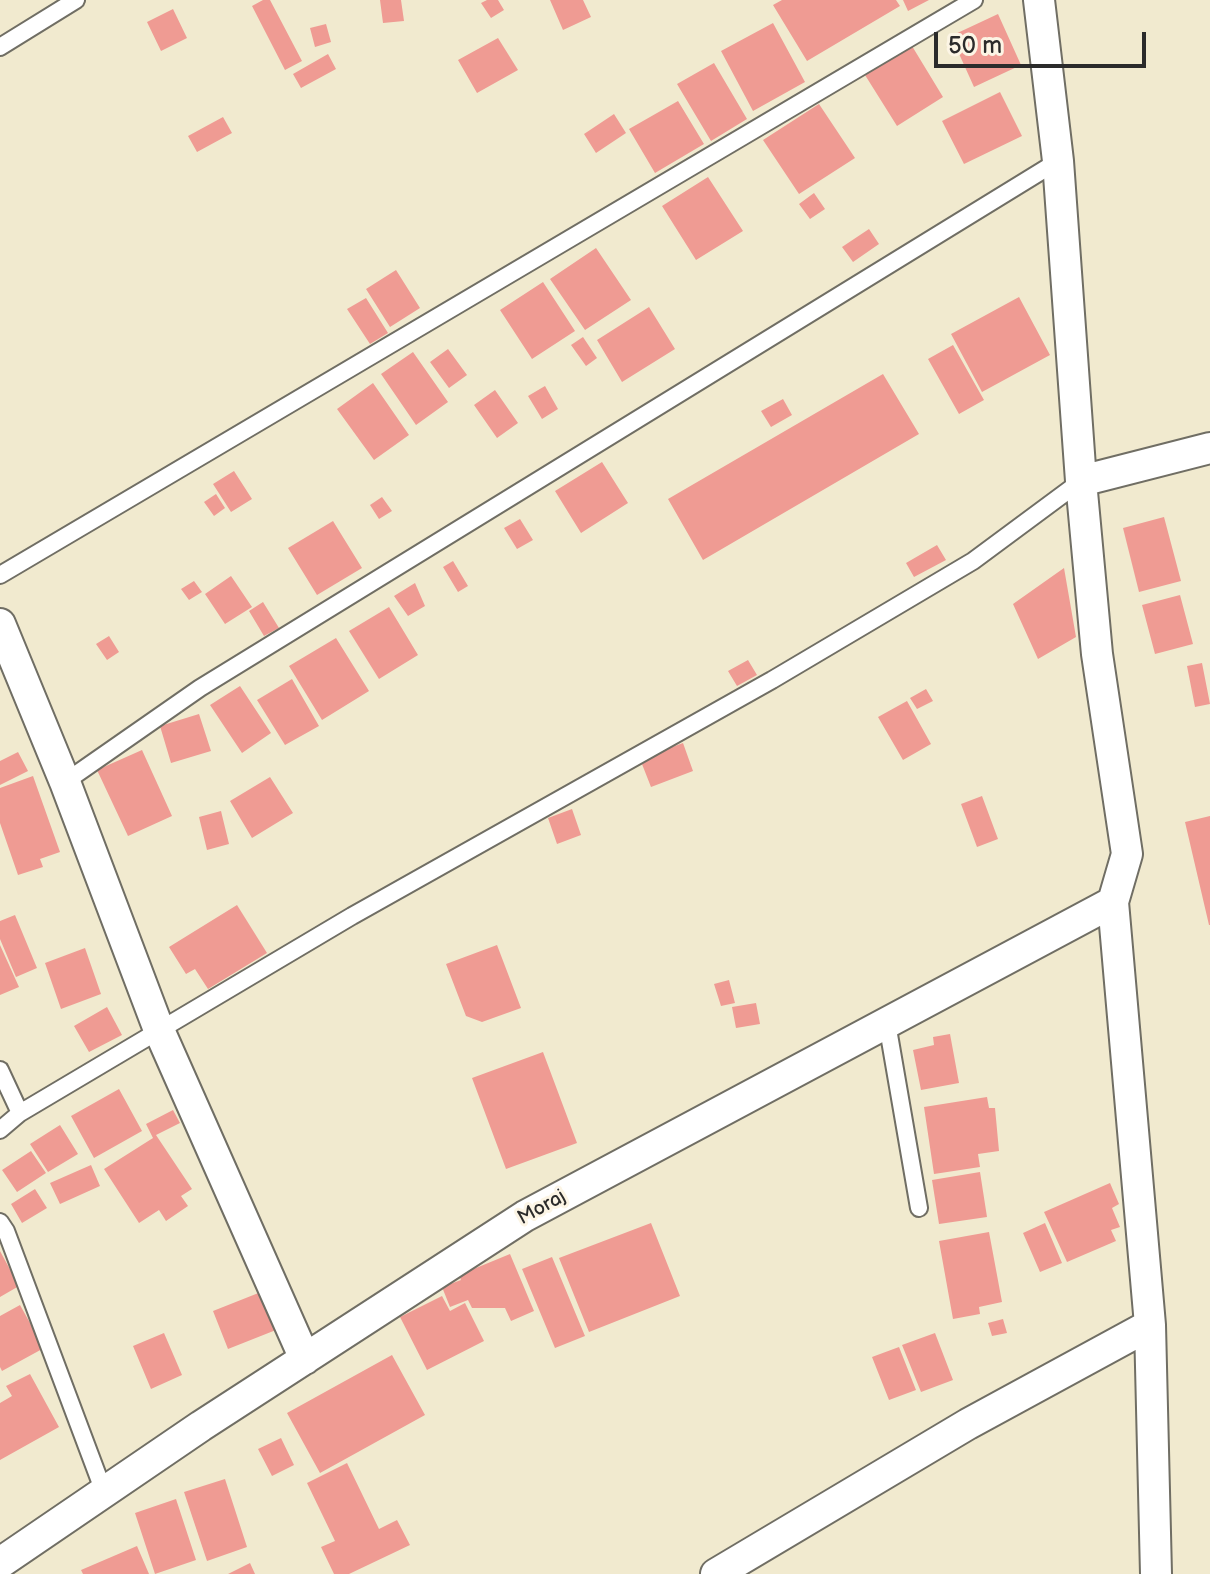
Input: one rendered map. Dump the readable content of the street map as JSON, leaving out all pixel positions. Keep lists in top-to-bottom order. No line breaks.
{"streets":{"street":["Moraj"]},"scale_bar":"50 m"}
